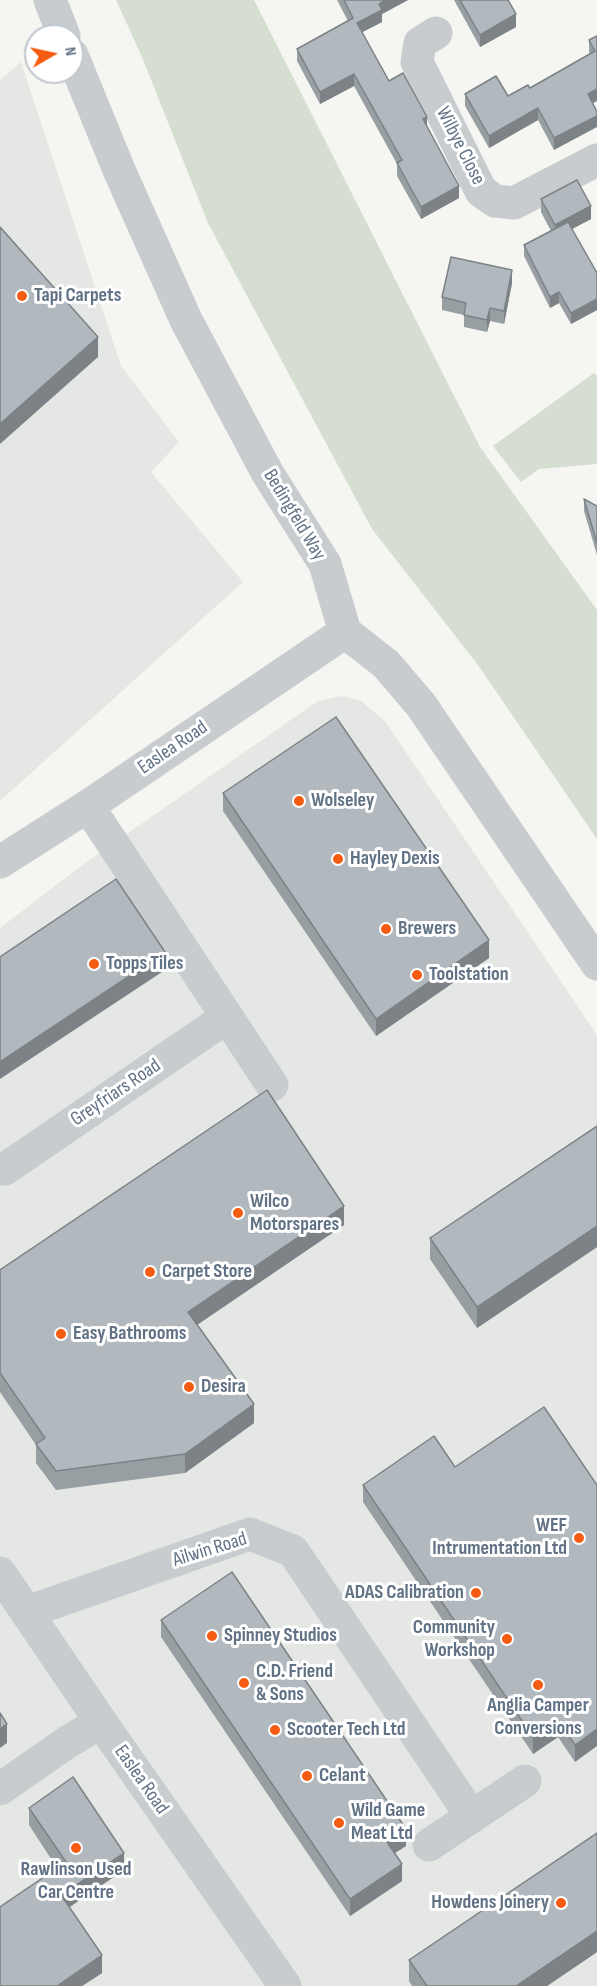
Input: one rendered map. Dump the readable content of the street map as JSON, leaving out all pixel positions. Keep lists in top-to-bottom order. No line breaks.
{"streets":{"street":["Wilbye Close","Bedingfeld Way","Easlea Road","Greyfriars Road","Ailwin Road"]},"crossings":[["Bedingfeld Way","Easlea Road"],["Easlea Road","Ailwin Road"]],"places":["Tapi Carpets","Wolseley","Hayley Dexis","Brewers","Topps Tiles","Toolstation","Wilco Motorspares","Carpet Store","Easy Bathrooms","Desira","WEF Intrumentation Ltd","ADAS Calibration","Spinney Studios","Community Workshop","C.D. Friend & Sons","Anglia Camper Conversions","Scooter Tech Ltd","Celant","Wild Game Meat Ltd","Rawlinson Used Car Centre","Howdens Joinery"],"north":"right"}
